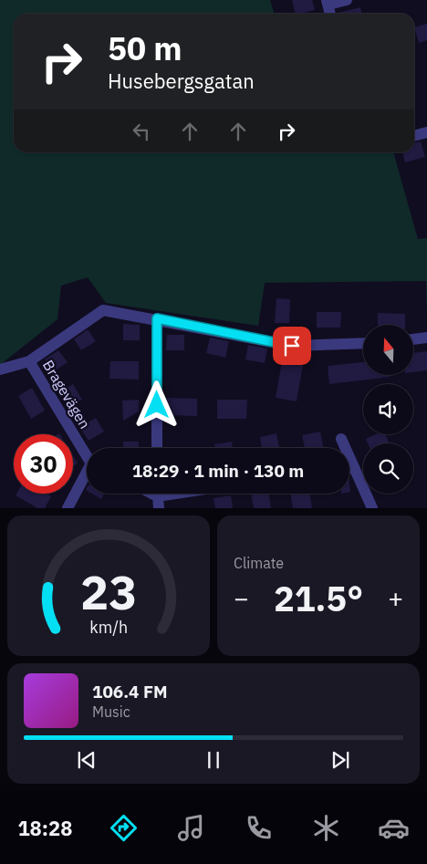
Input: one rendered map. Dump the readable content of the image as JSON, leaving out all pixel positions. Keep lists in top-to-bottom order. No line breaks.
{"streets":{"street":["Bragevägen"]},"north":"top","page":{"turn":["50 m","Husebergsgatan"],"limit":"30","trip":"18:29 · 1 min · 130 m","tile":"Climate","heat":["−","21.5°","+"],"song":["106.4 FM","Music"],"tabs":"18:28","gauge":["23","km/h"]}}
